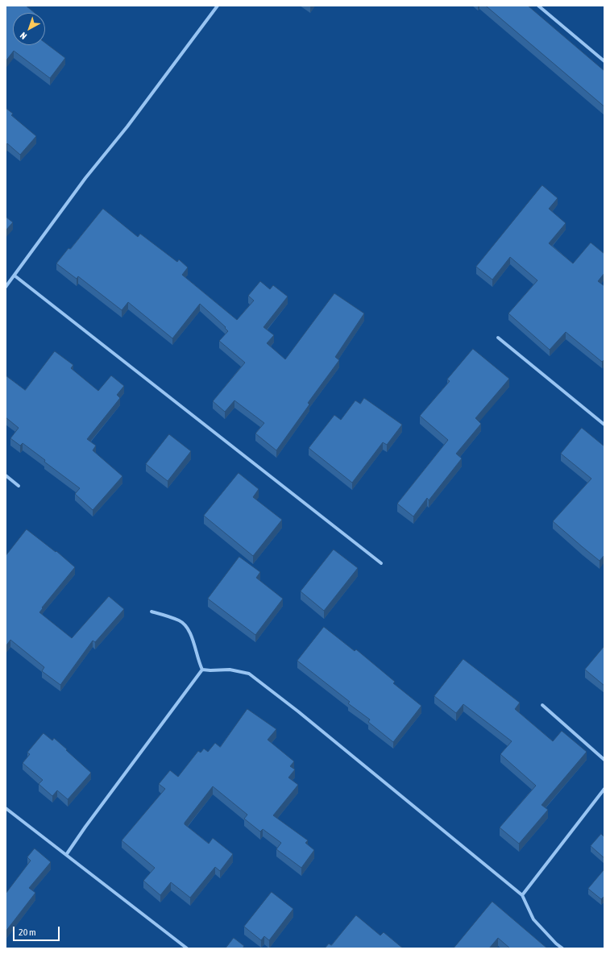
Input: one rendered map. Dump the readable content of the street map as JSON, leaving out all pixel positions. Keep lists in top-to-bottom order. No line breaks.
{"scale_bar":"20 m","north":"bottom left"}
